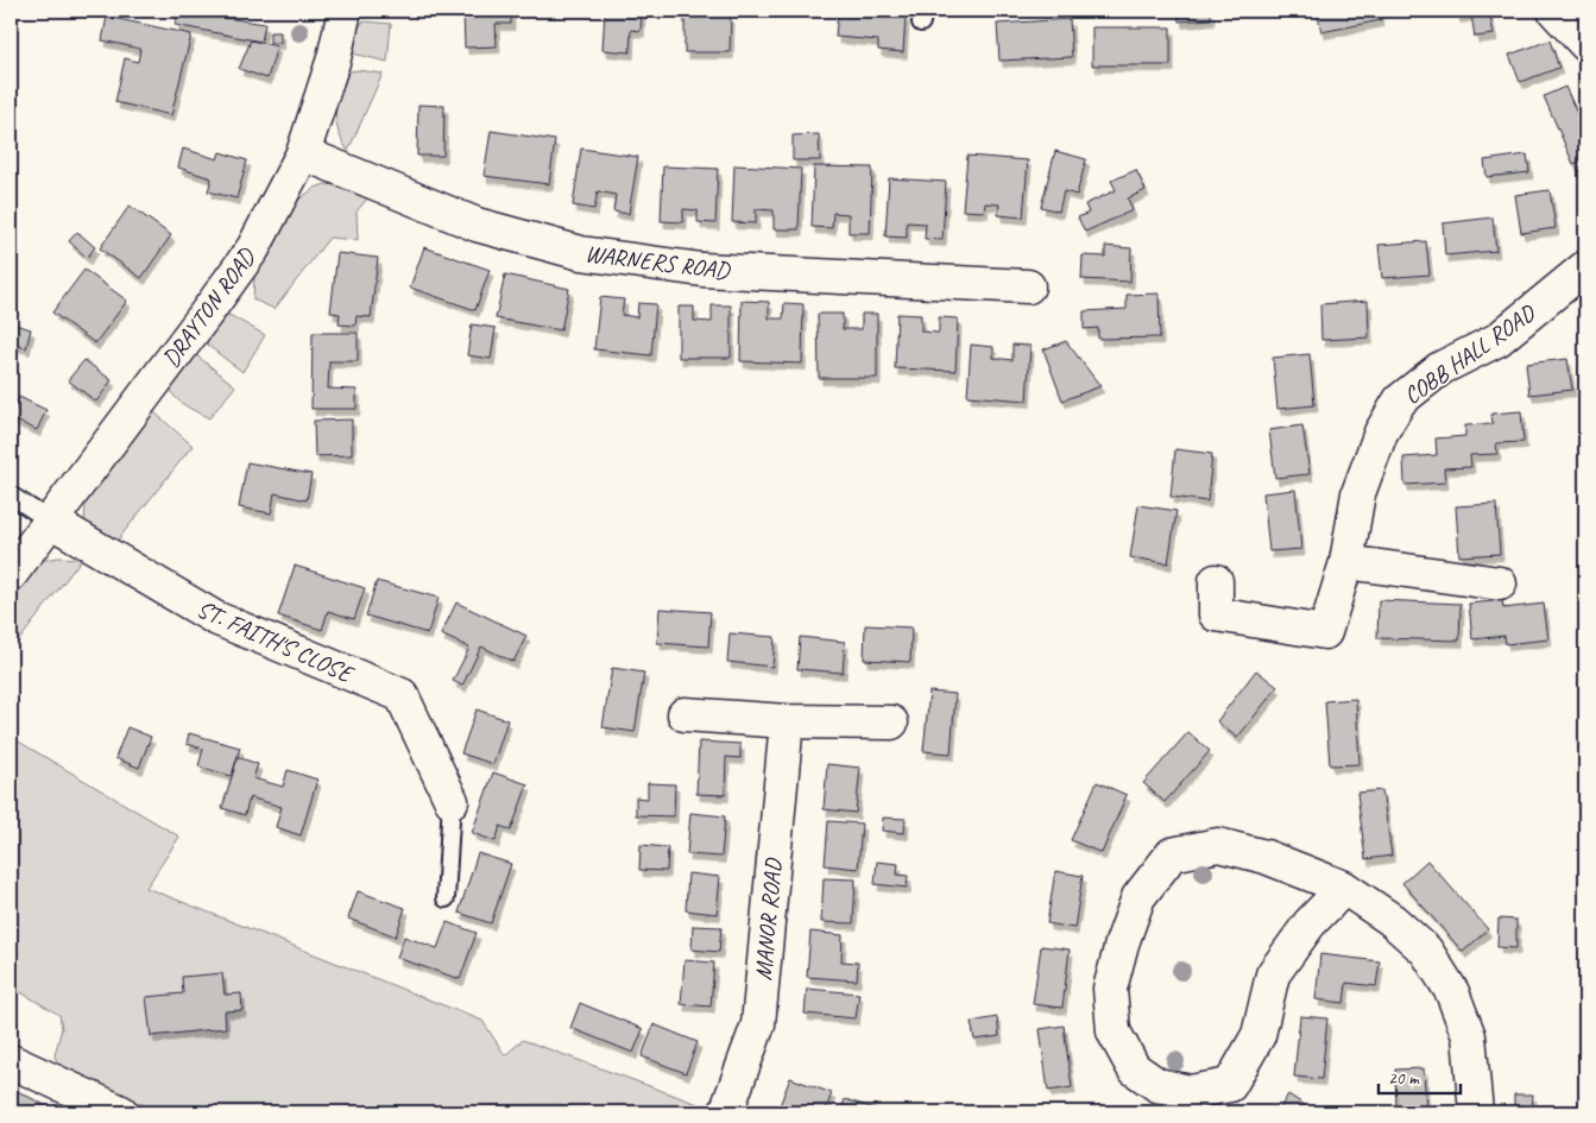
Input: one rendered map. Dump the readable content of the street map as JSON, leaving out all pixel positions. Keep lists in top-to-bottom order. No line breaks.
{"streets":{"street":["WARNERS ROAD","DRAYTON ROAD","COBB HALL ROAD","ST. FAITH'S CLOSE","MANOR ROAD"]},"crossings":[["WARNERS ROAD","DRAYTON ROAD"],["DRAYTON ROAD","ST. FAITH'S CLOSE"]],"scale_bar":"20 m"}
